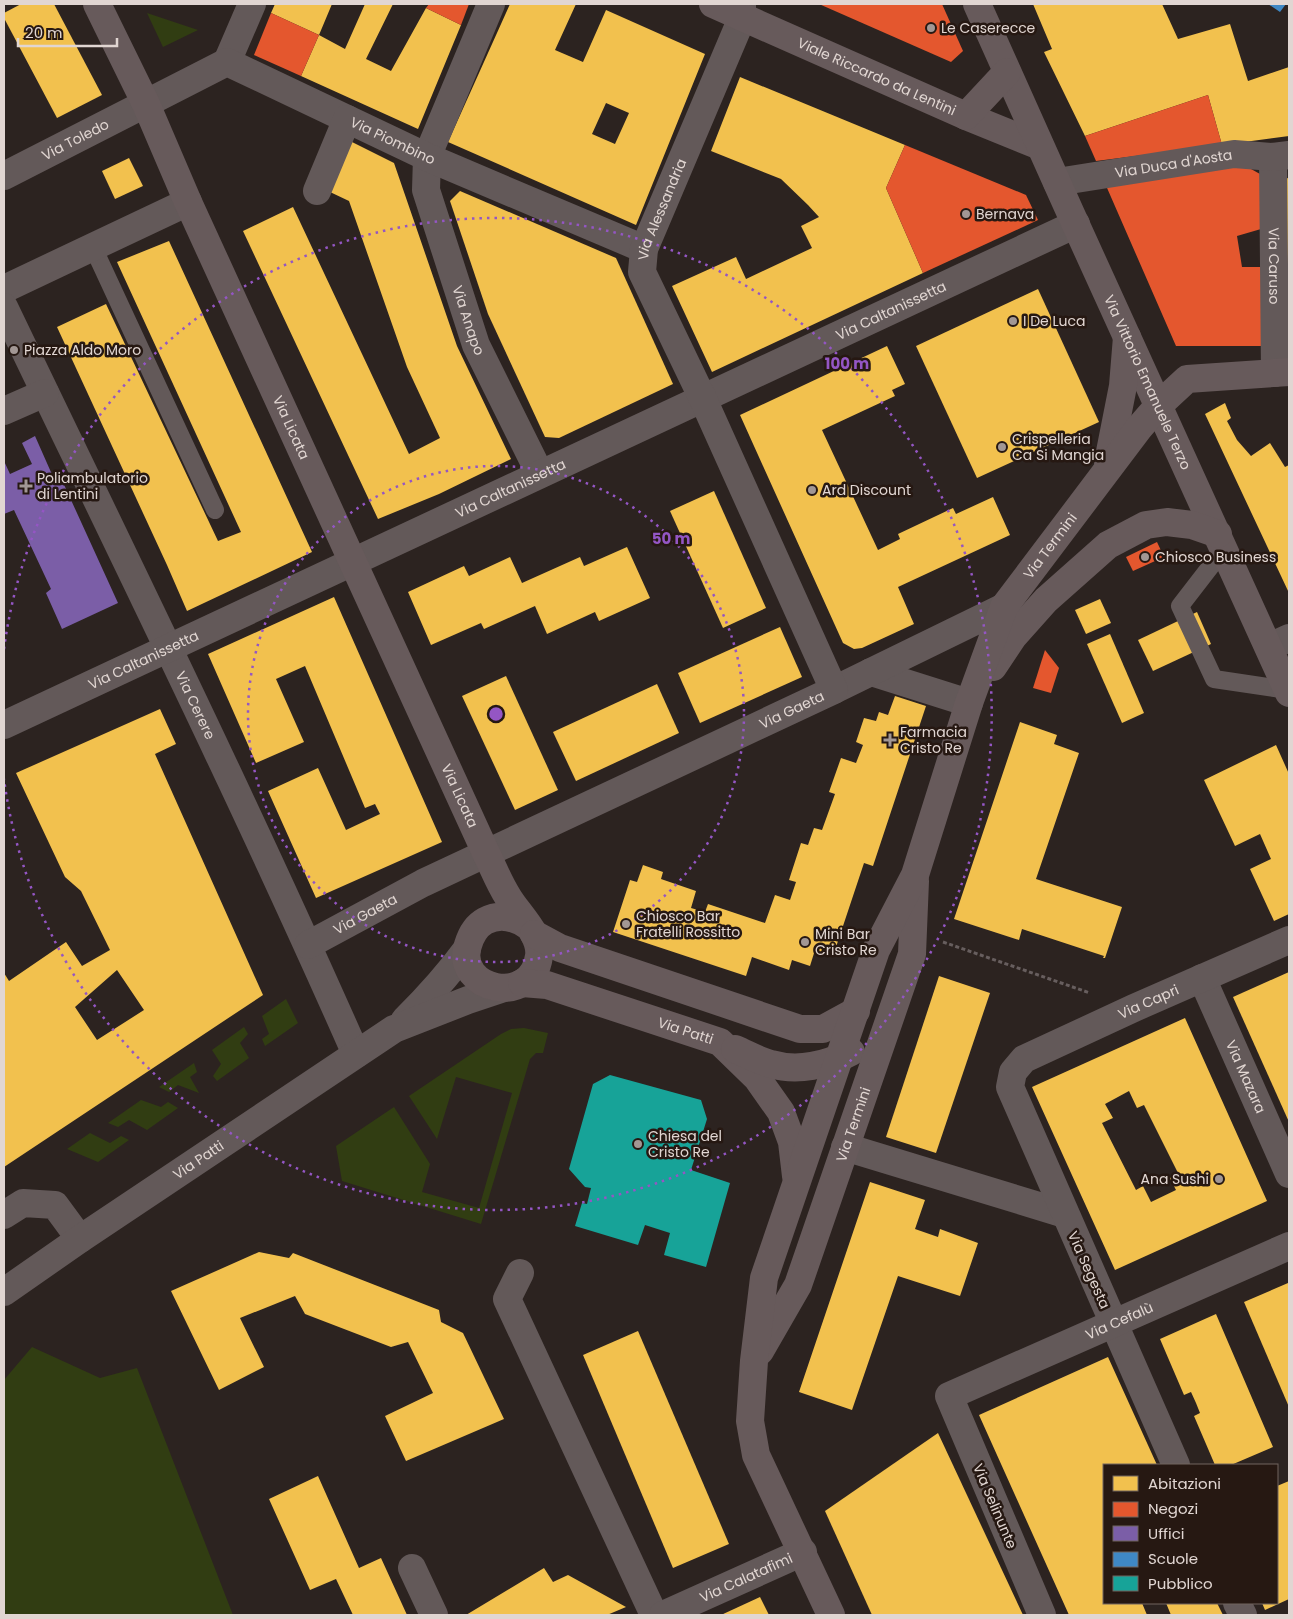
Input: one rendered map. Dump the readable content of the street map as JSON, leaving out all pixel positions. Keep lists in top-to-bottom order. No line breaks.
{"streets":{"street":["Viale Riccardo da Lentini","Via Toledo","Via Piombino","Via Duca d'Aosta","Via Alessandria","Via Caruso","Via Caltanissetta","Via Anapo","Via Vittorio Emanuele Terzo","Via Licata","Via Termini","Via Cerere","Via Gaeta","Via Capri","Via Patti","Via Mazara","Via Segesta","Via Cefalù","Via Selinunte","Via Calatafimi"]},"crossings":[["Viale Riccardo da Lentini","Via Alessandria"],["Viale Riccardo da Lentini","Via Vittorio Emanuele Terzo"],["Via Toledo","Via Licata"],["Via Piombino","Via Alessandria"],["Via Piombino","Via Anapo"],["Via Duca d'Aosta","Via Caruso"],["Via Duca d'Aosta","Via Vittorio Emanuele Terzo"],["Via Alessandria","Via Caltanissetta"],["Via Alessandria","Via Gaeta"],["Via Caruso","Via Termini"],["Via Caltanissetta","Via Anapo"],["Via Caltanissetta","Via Vittorio Emanuele Terzo"],["Via Caltanissetta","Via Licata"],["Via Caltanissetta","Via Cerere"],["Via Caltanissetta","Via Gaeta"],["Via Vittorio Emanuele Terzo","Via Termini"],["Via Licata","Via Gaeta"],["Via Licata","Via Patti"],["Via Termini","Via Patti"],["Via Termini","Via Calatafimi"],["Via Cerere","Via Gaeta"],["Via Cerere","Via Patti"],["Via Capri","Via Mazara"],["Via Capri","Via Segesta"],["Via Segesta","Via Cefalù"],["Via Cefalù","Via Selinunte"]],"places":{"other":["Le Caserecce","Bernava","I De Luca","Piazza Aldo Moro","Crispelleria Ca Si Mangia","Ard Discount","Chiosco Business","Chiosco Bar Fratelli Rossitto","Mini Bar Cristo Re","Chiesa del Cristo Re","Ana Sushi"],"health":["Poliambulatorio di Lentini","Farmacia Cristo Re"]},"legend":["Abitazioni","Negozi","Uffici","Scuole","Pubblico"],"scale_bar":"20 m","rings":["100 m","50 m"]}
